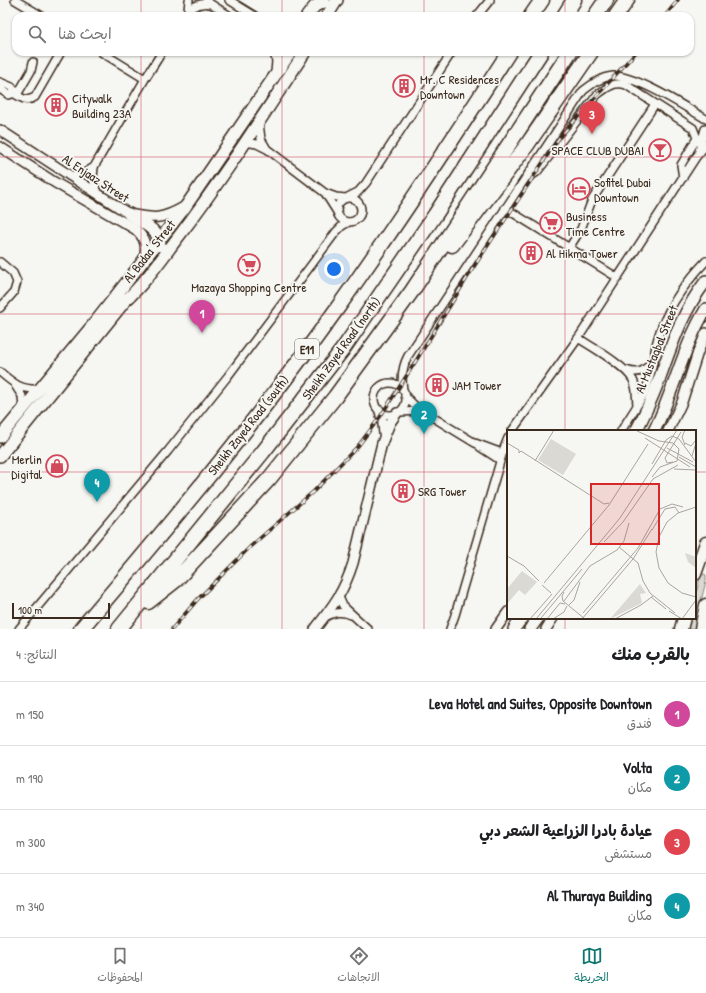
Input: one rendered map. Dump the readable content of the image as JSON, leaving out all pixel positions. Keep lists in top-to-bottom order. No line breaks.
{"streets":{"highway":["Sheikh Zayed Road (north)","E11","Sheikh Zayed Road (south)"],"main road":["Al Badaa' Street","Al Mustaqbal Street"],"street":["Al Enjaaz Street"]},"crossings":[["Al Enjaaz Street","Al Badaa' Street"]],"places":{"building":["Mr. C Residences Downtown","Citywalk Building 23A","Al Hikma Tower","JAM Tower","SRG Tower"],"bar":["SPACE CLUB DUBAI"],"hotel":["Sofitel Dubai Downtown"],"supermarket":["Business Time Centre","Mazaya Shopping Centre"],"shop":["Merlin Digital"]},"scale_bar":"100 m","page":{"search":"ابحث هنا","pins":["3","1","2","4"],"scale":"100 m","heading":["بالقرب منك","النتائج: 4"],"list":[{"mark":"1","name":"Leva Hotel and Suites, Opposite Downtown","note":"فندق","value":"150 m"},{"mark":"2","name":"Volta","note":"مكان","value":"190 m"},{"mark":"3","name":"عيادة بادرا الزراعية الشعر دبي","note":"مستشفى","value":"300 m"},{"mark":"4","name":"Al Thuraya Building","note":"مكان","value":"340 m"}],"nav":["الخريطة","الاتجاهات","المحفوظات"]}}
